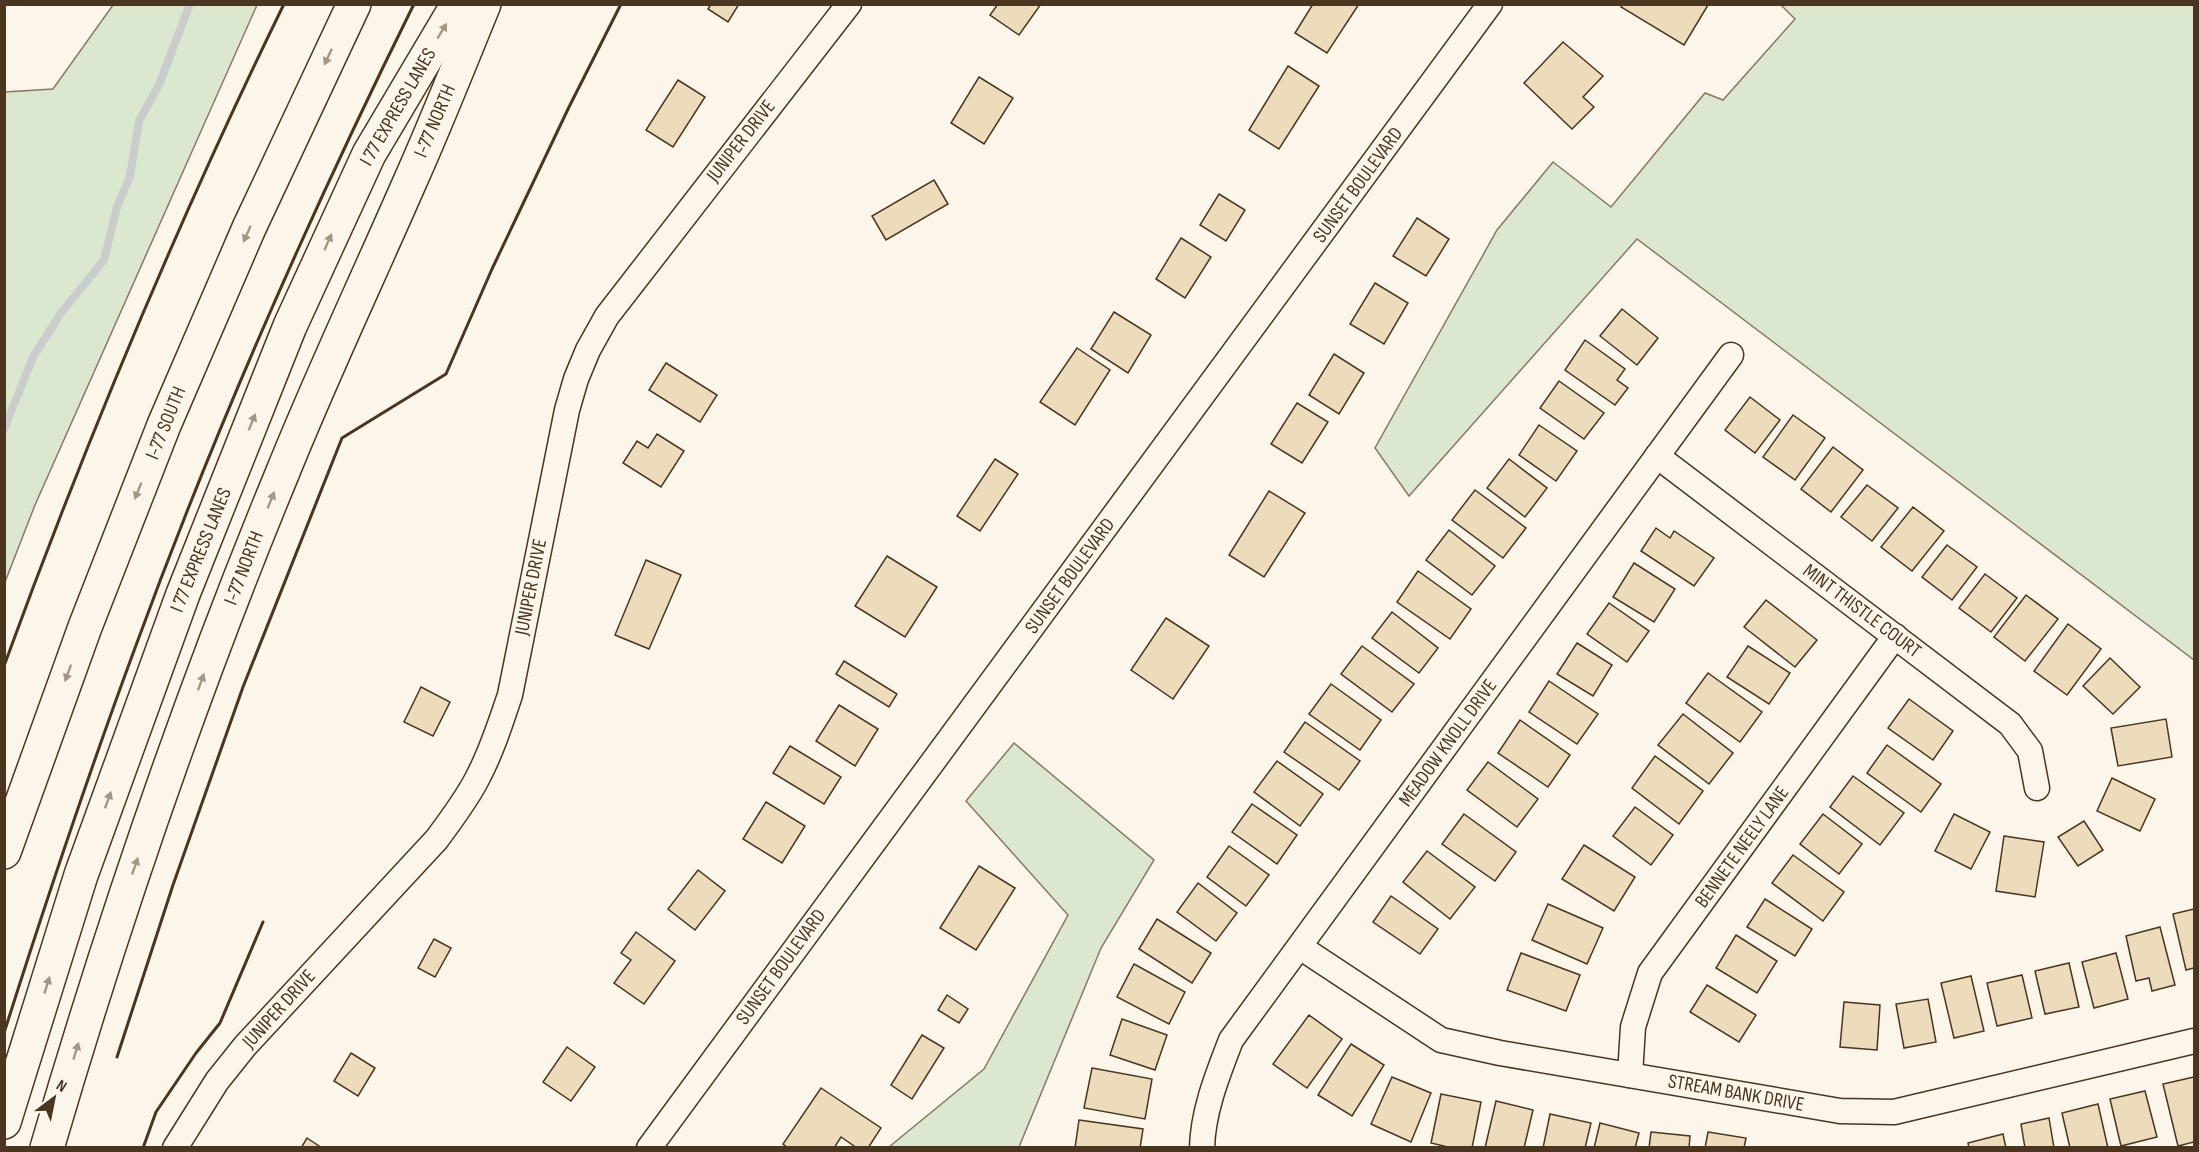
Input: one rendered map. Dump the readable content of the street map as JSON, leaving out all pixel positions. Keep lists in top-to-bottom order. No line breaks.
{"streets":{"highway":["I 77 EXPRESS LANES","I-77 NORTH","I-77 SOUTH"],"street":["JUNIPER DRIVE","SUNSET BOULEVARD","MINT THISTLE COURT","MEADOW KNOLL DRIVE","BENNETE NEELY LANE","STREAM BANK DRIVE"]},"crossings":[["MINT THISTLE COURT","MEADOW KNOLL DRIVE"],["MINT THISTLE COURT","BENNETE NEELY LANE"],["MEADOW KNOLL DRIVE","STREAM BANK DRIVE"],["BENNETE NEELY LANE","STREAM BANK DRIVE"]],"one_way":["I 77 EXPRESS LANES","I-77 NORTH","I-77 SOUTH"],"north":"top right"}
